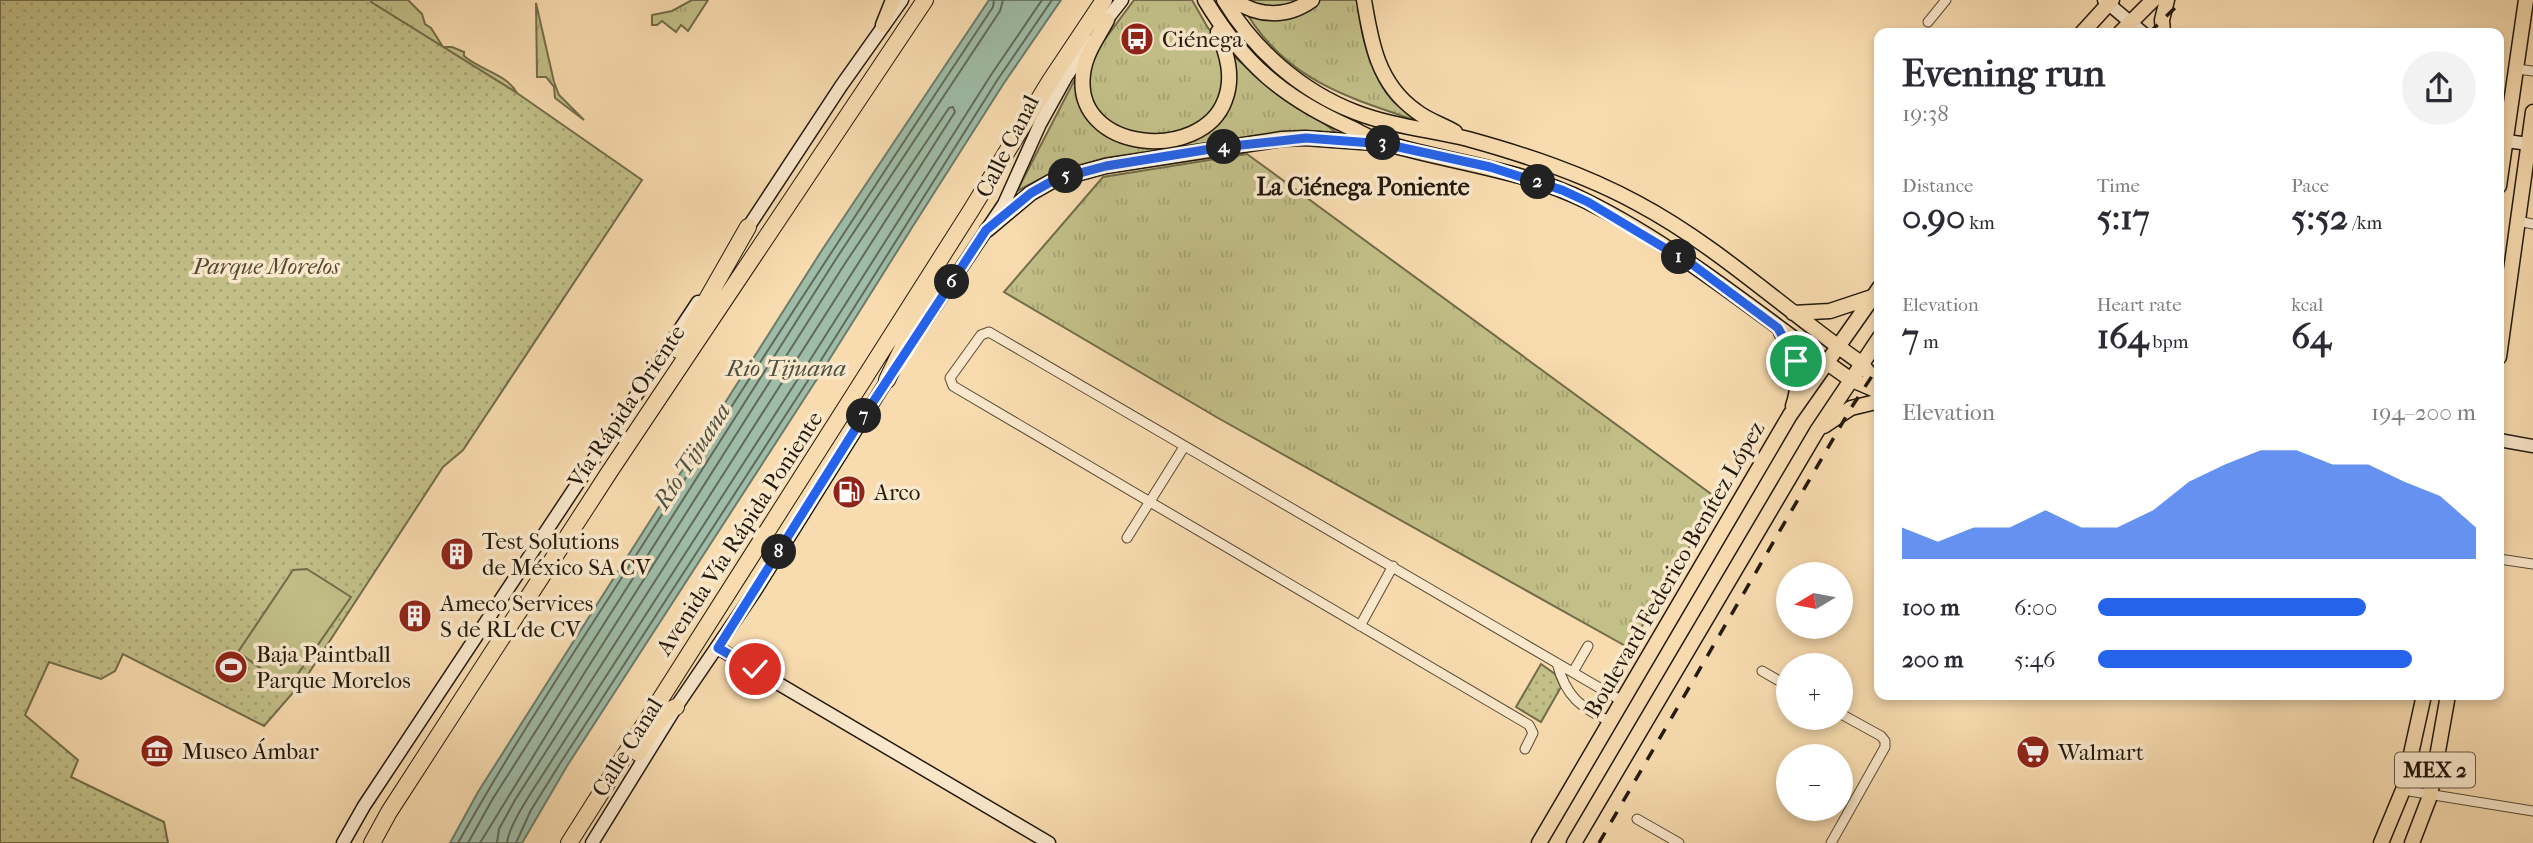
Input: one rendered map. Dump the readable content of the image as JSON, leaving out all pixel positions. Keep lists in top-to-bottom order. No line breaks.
{"streets":{"highway":["Vía Rápida Oriente","Avenida Vía Rápida Poniente"],"main road":["Calle Canal","Boulevard Federico Benítez López","MEX 2"]},"districts":["La Ciénega Poniente"],"water":["Rio Tijuana","Río Tijuana"],"parks":["Parque Morelos"],"places":{"bus stop":["Ciénega"],"fuel station":["Arco"],"building":["Test Solutions de México SA CV","Ameco Services S de RL de CV"],"sports":["Baja Paintball Parque Morelos"],"museum":["Museo Ámbar"],"supermarket":["Walmart"]},"north":"left","page":{"heading":["Evening run","19:38"],"pins":["3","4","5","2","1","6","7","8"],"stats":[["Distance","0.90 km"],["Time","5:17"],["Pace","5:52 /km"],["Elevation","7 m"],["Heart rate","164 bpm"],["kcal","64"]],"chart":["Elevation","194–200 m"],"map_buttons":["+","−"],"list":[{"name":"100 m","note":"6:00"},{"name":"200 m","note":"5:46"}]}}
